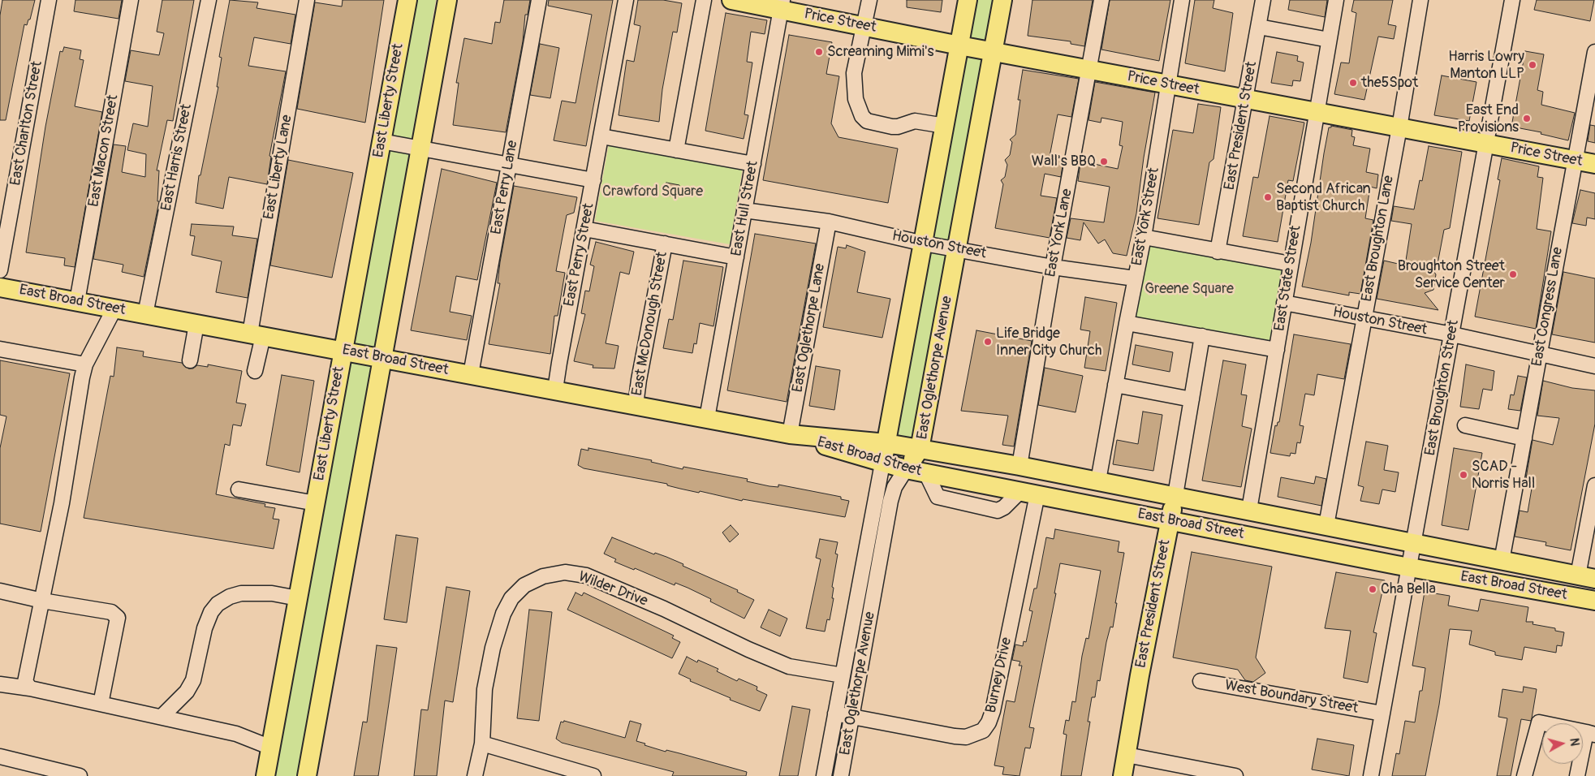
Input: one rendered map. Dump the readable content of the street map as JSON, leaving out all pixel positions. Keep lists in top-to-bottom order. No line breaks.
{"streets":{"main road":["Price Street","East Liberty Street","East President Street","East Broad Street","East Oglethorpe Avenue"],"street":["East Charlton Street","East Macon Street","East Harris Street","East Liberty Lane","East Perry Lane","East Hull Street","East York Street","East York Lane","East Broughton Lane","Houston Street","East Perry Street","East State Street","East Congress Lane","East McDonough Street","East Oglethorpe Lane","East Broughton Street","Wilder Drive","Burney Drive","West Boundary Street"]},"crossings":[["Price Street","East President Street"],["Price Street","East Hull Street"],["Price Street","East York Street"],["Price Street","East York Lane"],["Price Street","East Broughton Lane"],["Price Street","East State Street"],["Price Street","East Congress Lane"],["Price Street","East Oglethorpe Avenue"],["Price Street","East Broughton Street"],["East Liberty Street","East Broad Street"],["East President Street","East Broad Street"],["East Macon Street","East Broad Street"],["East Harris Street","East Broad Street"],["East Liberty Lane","East Broad Street"],["East Perry Lane","East Broad Street"],["East Hull Street","Houston Street"],["East Hull Street","East Broad Street"],["East York Street","Houston Street"],["East York Street","East Broad Street"],["East York Lane","Houston Street"],["East York Lane","East Broad Street"],["East Broughton Lane","Houston Street"],["East Broughton Lane","East Broad Street"],["Houston Street","East State Street"],["Houston Street","East Congress Lane"],["Houston Street","East Oglethorpe Lane"],["Houston Street","East Oglethorpe Avenue"],["Houston Street","East Broughton Street"],["East Perry Street","East Broad Street"],["East State Street","East Broad Street"],["East Broad Street","East Congress Lane"],["East Broad Street","East McDonough Street"],["East Broad Street","East Oglethorpe Lane"],["East Broad Street","East Oglethorpe Avenue"],["East Broad Street","East Broughton Street"],["East Broad Street","Burney Drive"],["East Oglethorpe Avenue","Wilder Drive"],["East Oglethorpe Avenue","Burney Drive"],["East Broughton Street","West Boundary Street"]],"parks":["Crawford Square","Greene Square"],"places":["Screaming Mimi's","Harris Lowry Manton LLP","the5Spot","East End Provisions","Wall's BBQ","Second African Baptist Church","Broughton Street Service Center","Life Bridge Inner City Church","SCAD - Norris Hall","Cha Bella"],"north":"right"}
